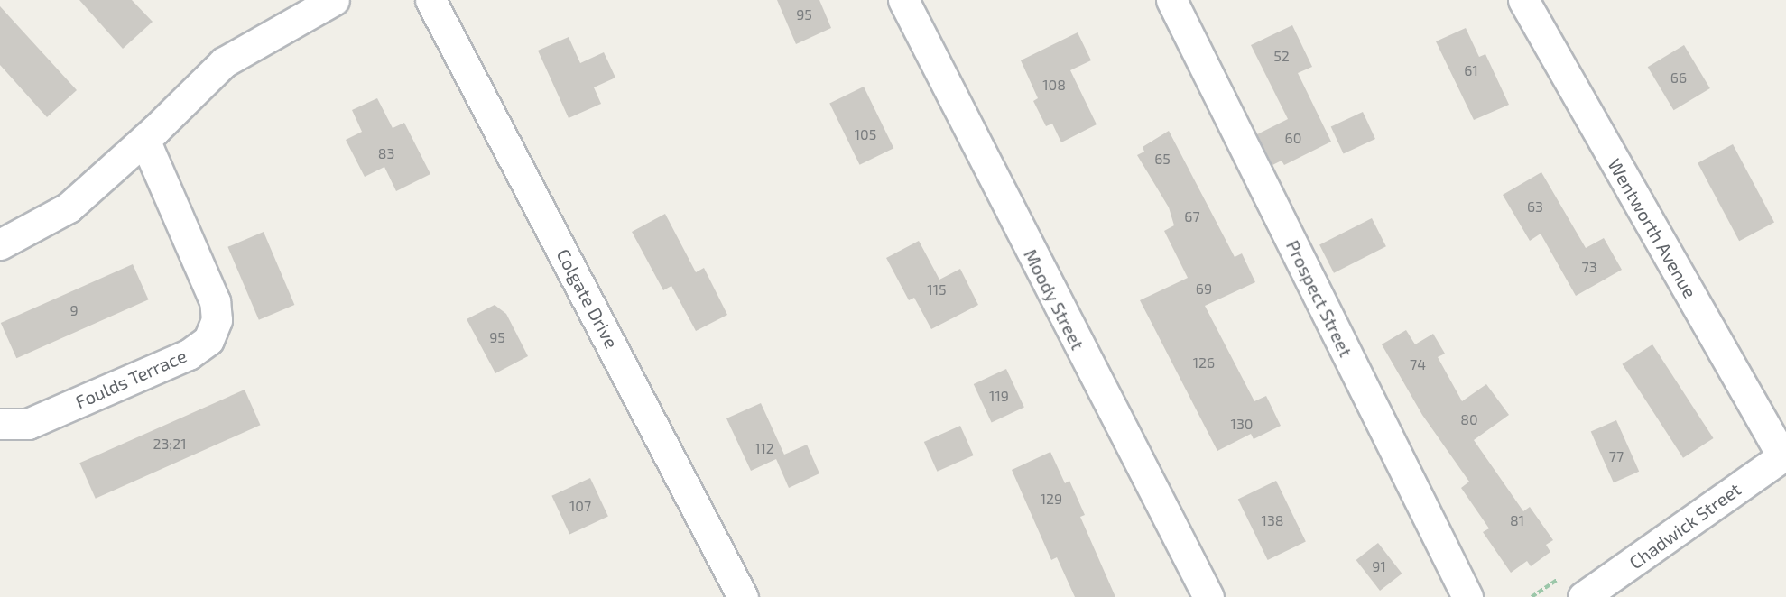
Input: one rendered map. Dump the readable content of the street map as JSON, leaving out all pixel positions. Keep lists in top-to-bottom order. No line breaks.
{"streets":{"street":["Wentworth Avenue","Colgate Drive","Prospect Street","Moody Street","Foulds Terrace","Chadwick Street"]},"crossings":[["Wentworth Avenue","Chadwick Street"]],"house_numbers":["95","52","61","66","108","105","60","83","65","63","67","73","69","115","9","95","126","74","119","80","130","23;21","112","77","129","107","138","81","91"]}
